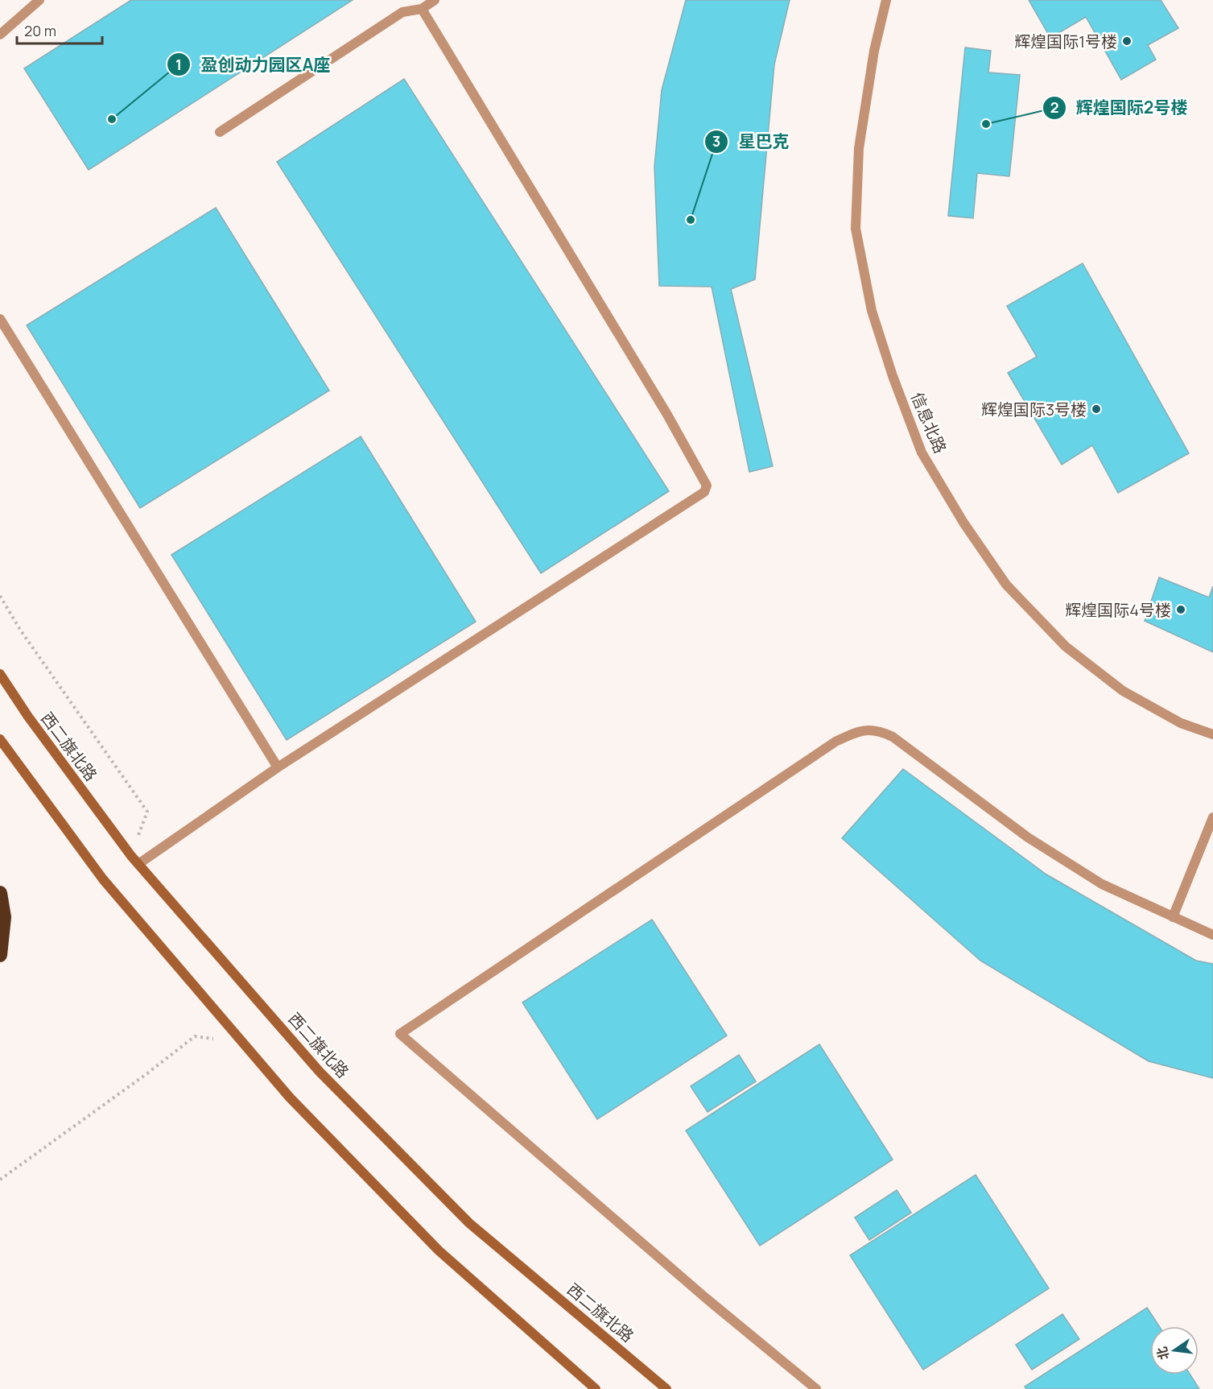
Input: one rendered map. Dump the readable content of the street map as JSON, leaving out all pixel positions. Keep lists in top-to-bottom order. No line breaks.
{"streets":{"main road":["西二旗北路"],"street":["信息北路"]},"places":["辉煌国际1号楼","盈创动力园区A座","辉煌国际2号楼","星巴克","辉煌国际3号楼","辉煌国际4号楼"],"scale_bar":"20 m","north":"left"}
